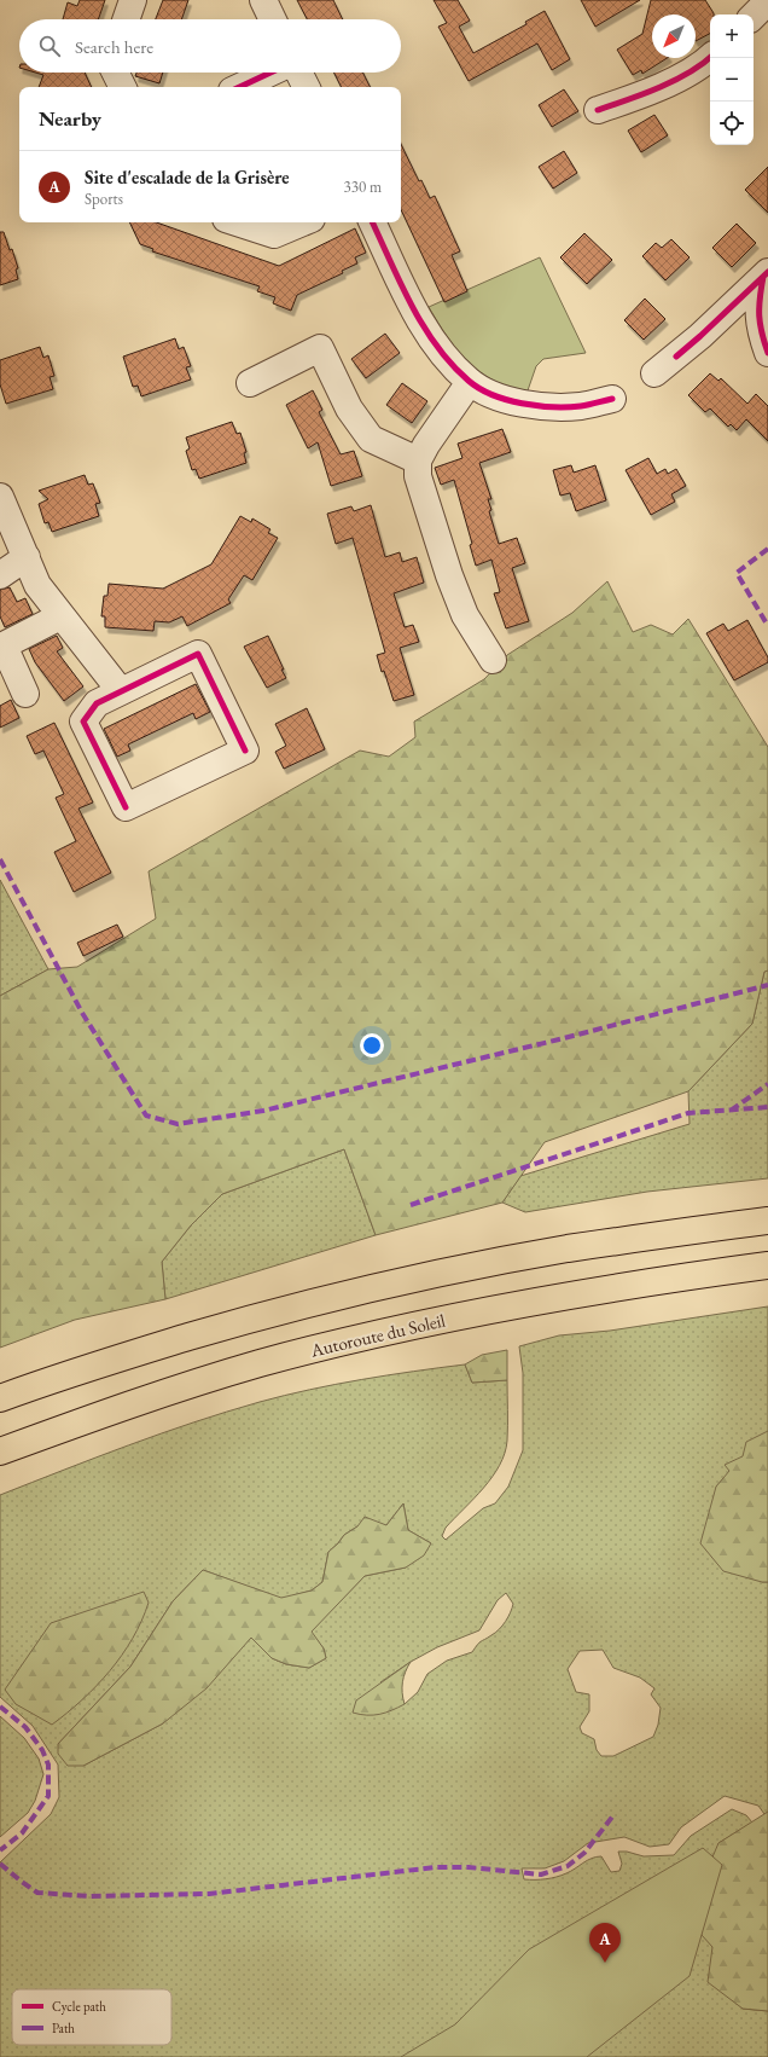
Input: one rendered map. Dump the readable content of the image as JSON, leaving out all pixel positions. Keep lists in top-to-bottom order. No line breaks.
{"streets":{"highway":["Autoroute du Soleil"]},"legend":["Cycle path","Path"],"north":"bottom left","page":{"map_buttons":["+","−"],"search":"Search here","heading":"Nearby","list":[{"mark":"A","name":"Site d'escalade de la Grisère","note":"Sports","value":"330 m"}],"pins":"A"}}
